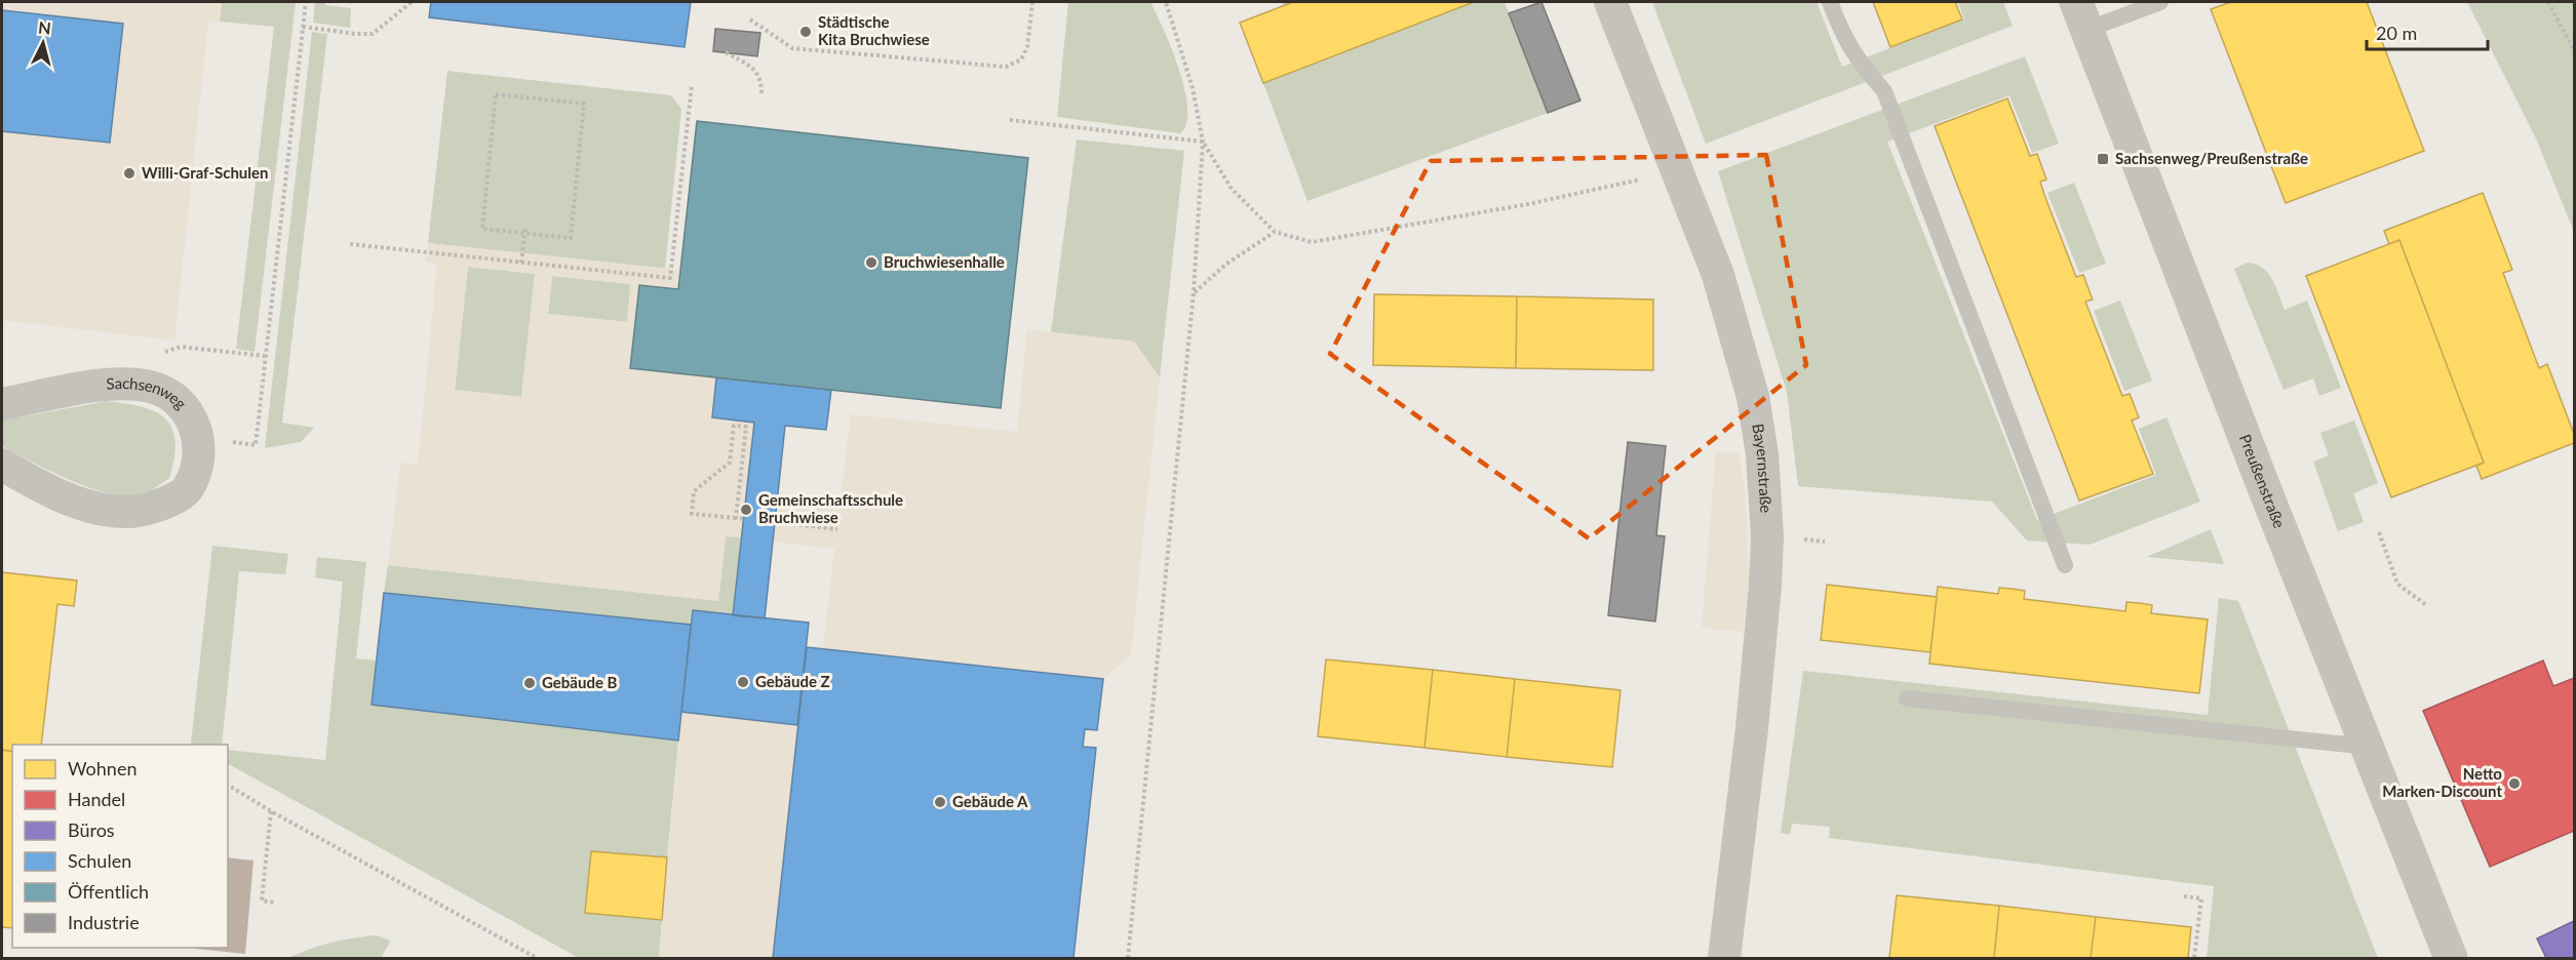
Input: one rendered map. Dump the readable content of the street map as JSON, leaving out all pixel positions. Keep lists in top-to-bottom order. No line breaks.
{"streets":{"street":["Sachsenweg","Bayernstraße","Preußenstraße"]},"places":{"other":["Städtische Kita Bruchwiese","Willi-Graf-Schulen","Bruchwiesenhalle","Gemeinschaftsschule Bruchwiese","Gebäude Z","Gebäude B","Netto Marken-Discount","Gebäude A"],"transit":["Sachsenweg/Preußenstraße"]},"legend":["Wohnen","Handel","Büros","Schulen","Öffentlich","Industrie"],"scale_bar":"20 m","north":"top"}
